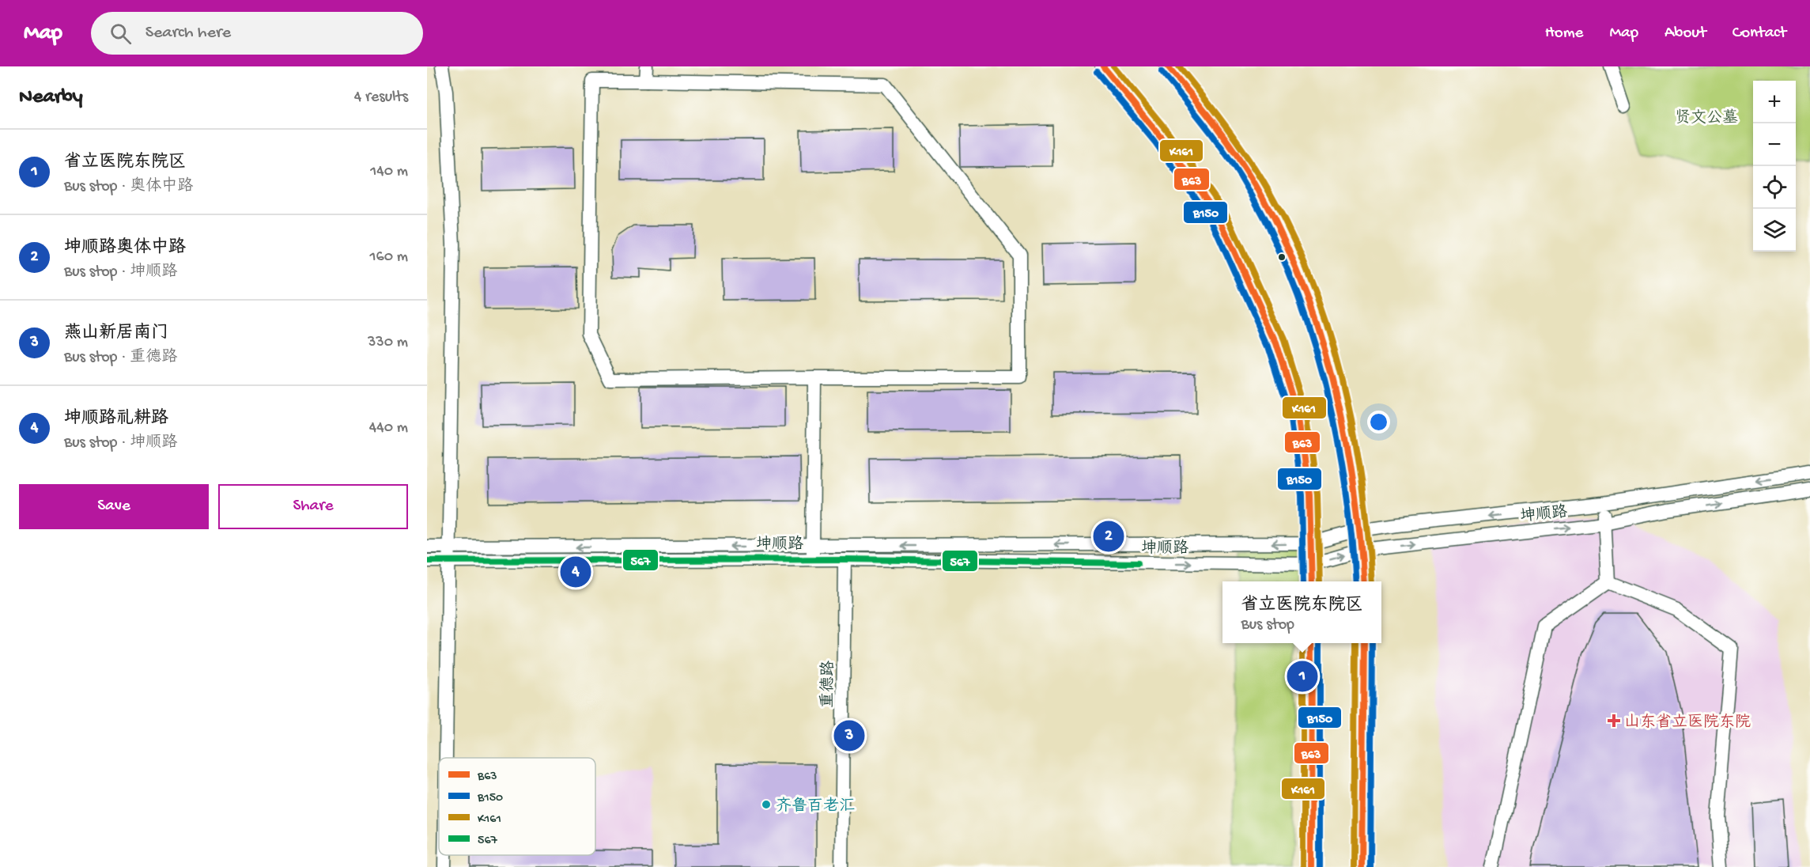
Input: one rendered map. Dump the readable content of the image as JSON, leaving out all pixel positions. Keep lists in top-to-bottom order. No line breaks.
{"streets":{"street":["坤顺路","重德路"]},"crossings":[["坤顺路","重德路"]],"parks":["贤文公墓"],"places":{"health":["山东省立医院东院"],"other":["齐鲁百老汇"]},"lines":["transit line B63","transit line K161","transit line B150","transit line 567"],"legend":["B63","B150","K161","567"],"page":{"header":"Map","search":"Search here","nav":["Home","Map","About","Contact"],"heading":["Nearby","4 results"],"map_buttons":["+","−"],"list":[{"mark":"1","name":"省立医院东院区","note":"Bus stop · 奥体中路","value":"140 m"},{"mark":"2","name":"坤顺路奥体中路","note":"Bus stop · 坤顺路","value":"160 m"},{"mark":"3","name":"燕山新居南门","note":"Bus stop · 重德路","value":"330 m"},{"mark":"4","name":"坤顺路礼耕路","note":"Bus stop · 坤顺路","value":"440 m"}],"buttons":["Save","Share"],"pins":["2","4","1","3"],"popup":["省立医院东院区","Bus stop"]}}
